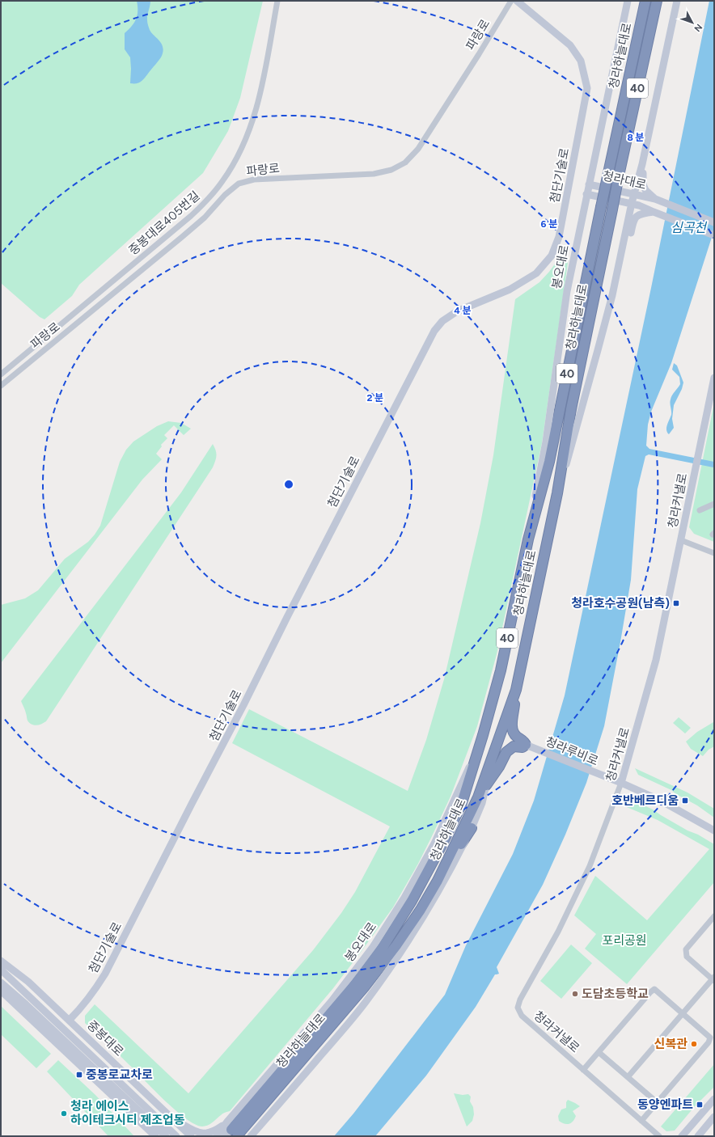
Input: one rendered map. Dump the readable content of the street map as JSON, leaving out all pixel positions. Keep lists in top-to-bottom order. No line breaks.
{"streets":{"highway":["청라하늘대로","40"],"street":["파랑로","첨단기술로","청라대로","중봉대로405번길","봉오대로","청라커낼로","청라루비로","중봉대로"]},"crossings":[["청라하늘대로","40"],["청라하늘대로","봉오대로"],["40","청라대로"],["첨단기술로","중봉대로"],["청라대로","봉오대로"],["청라커낼로","청라루비로"]],"water":["심곡천"],"parks":["포리공원"],"places":{"transit":["청라호수공원(남측)","호반베르디움","중봉로교차로","동양엔파트"],"other":["도담초등학교","신복관","청라 에이스 하이테크시티 제조업동"]},"north":"bottom right","rings":["8 분","6 분","4 분","2 분"]}
